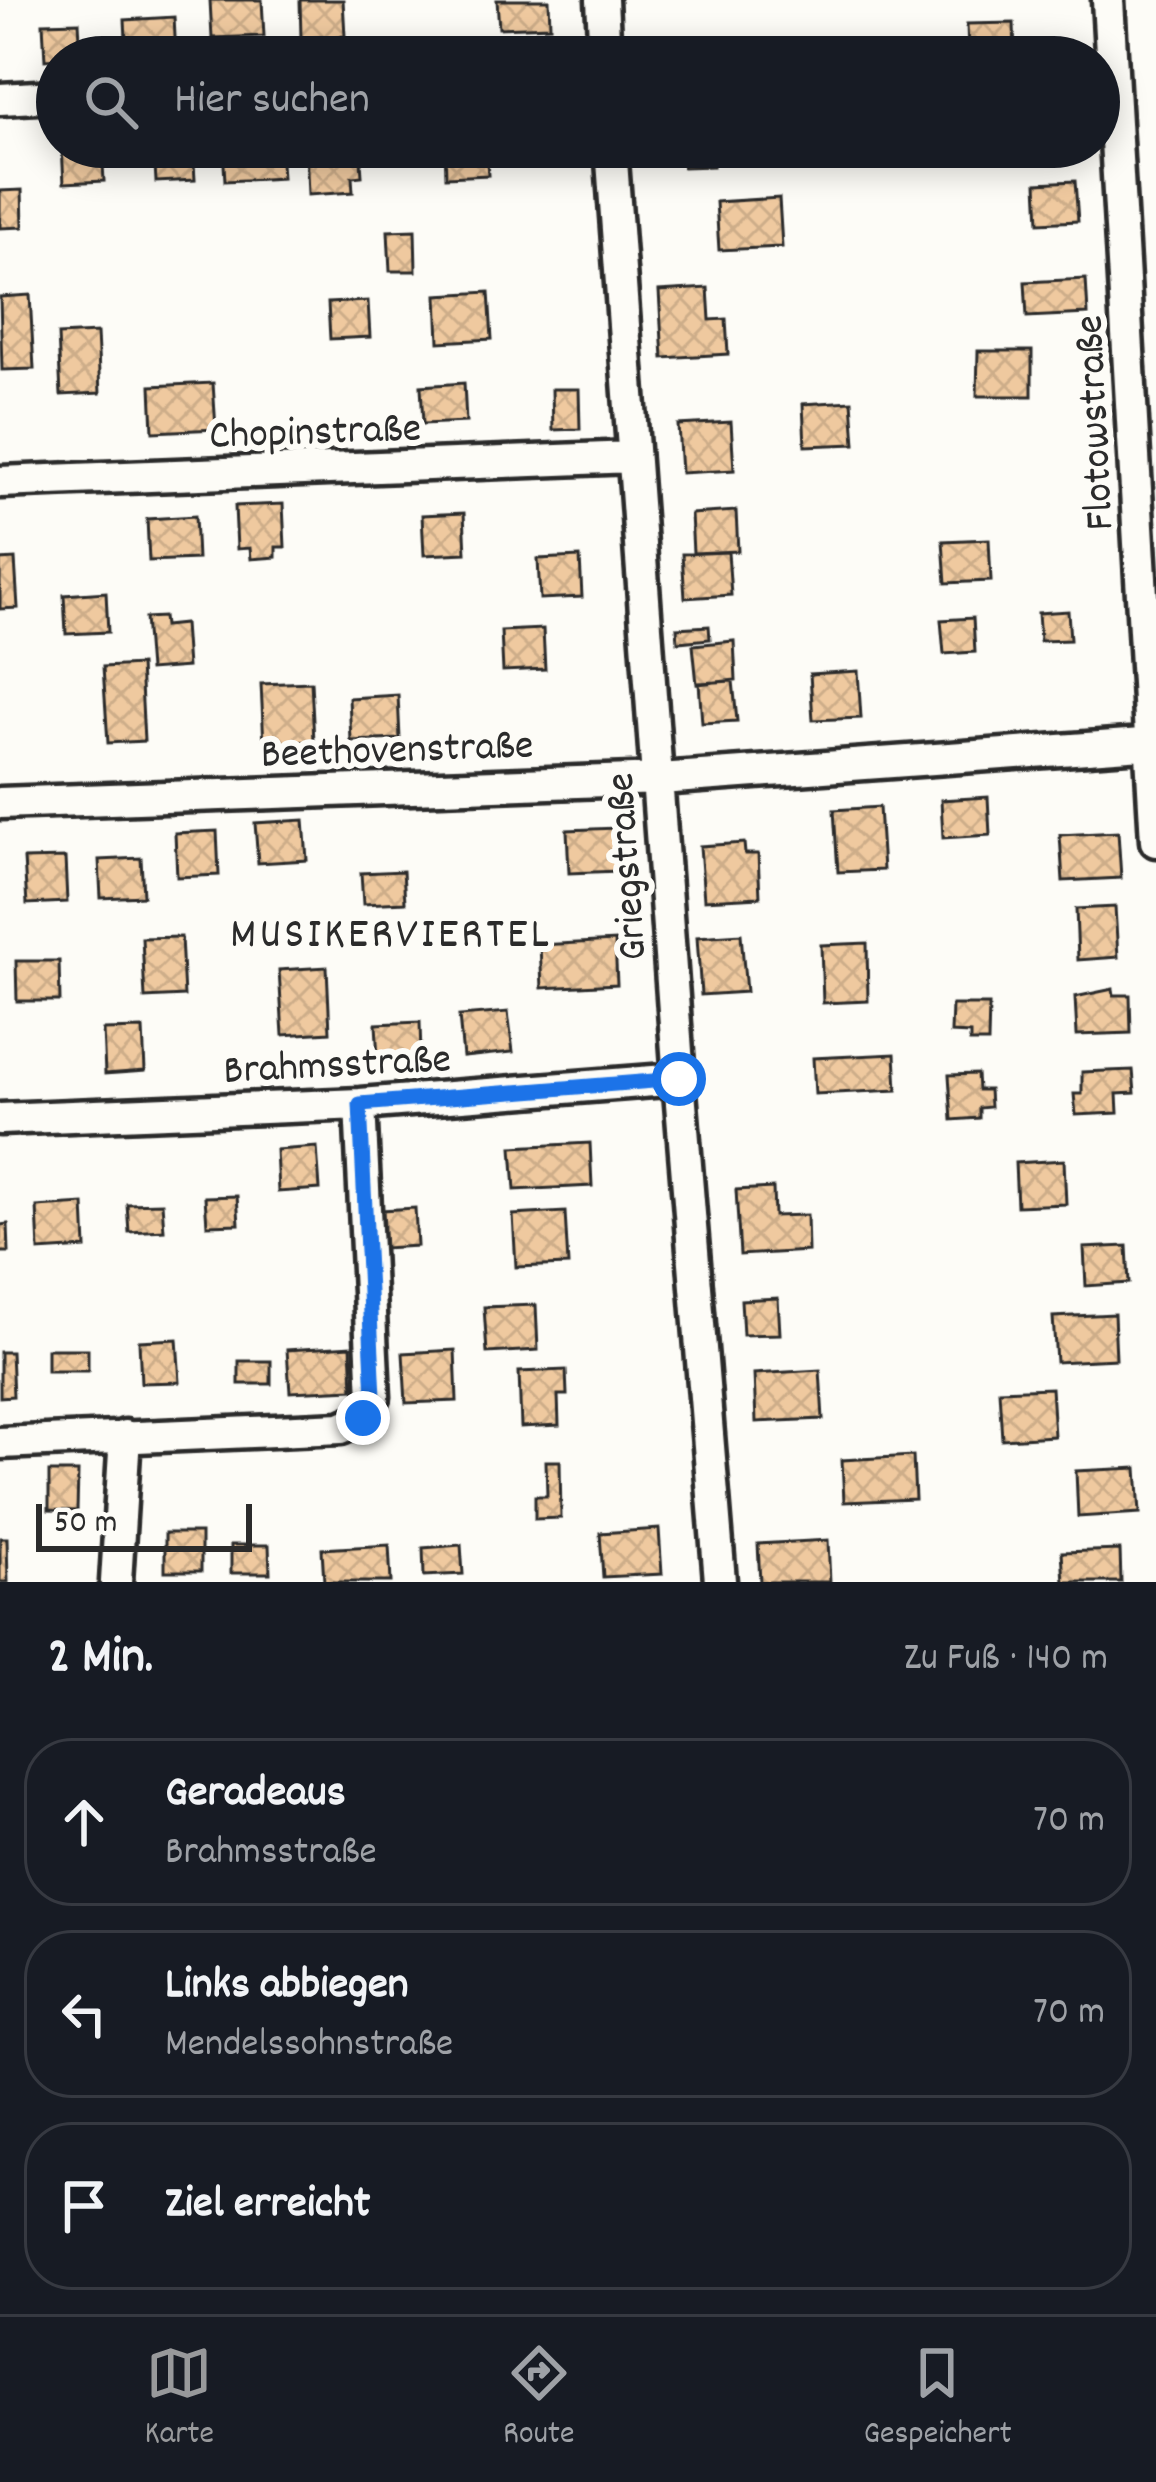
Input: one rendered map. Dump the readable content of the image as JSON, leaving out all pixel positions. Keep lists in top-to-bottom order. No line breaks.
{"streets":{"street":["Flotowstraße","Chopinstraße","Beethovenstraße","Griegstraße","Brahmsstraße"]},"crossings":[["Flotowstraße","Beethovenstraße"],["Chopinstraße","Griegstraße"],["Beethovenstraße","Griegstraße"],["Griegstraße","Brahmsstraße"]],"districts":["MUSIKERVIERTEL"],"scale_bar":"50 m","page":{"search":"Hier suchen","scale":"50 m","heading":["2 Min.","Zu Fuß · 140 m"],"list":[["Geradeaus","Brahmsstraße","70 m"],["Links abbiegen","Mendelssohnstraße","70 m"],"Ziel erreicht"],"nav":["Karte","Route","Gespeichert"]}}
